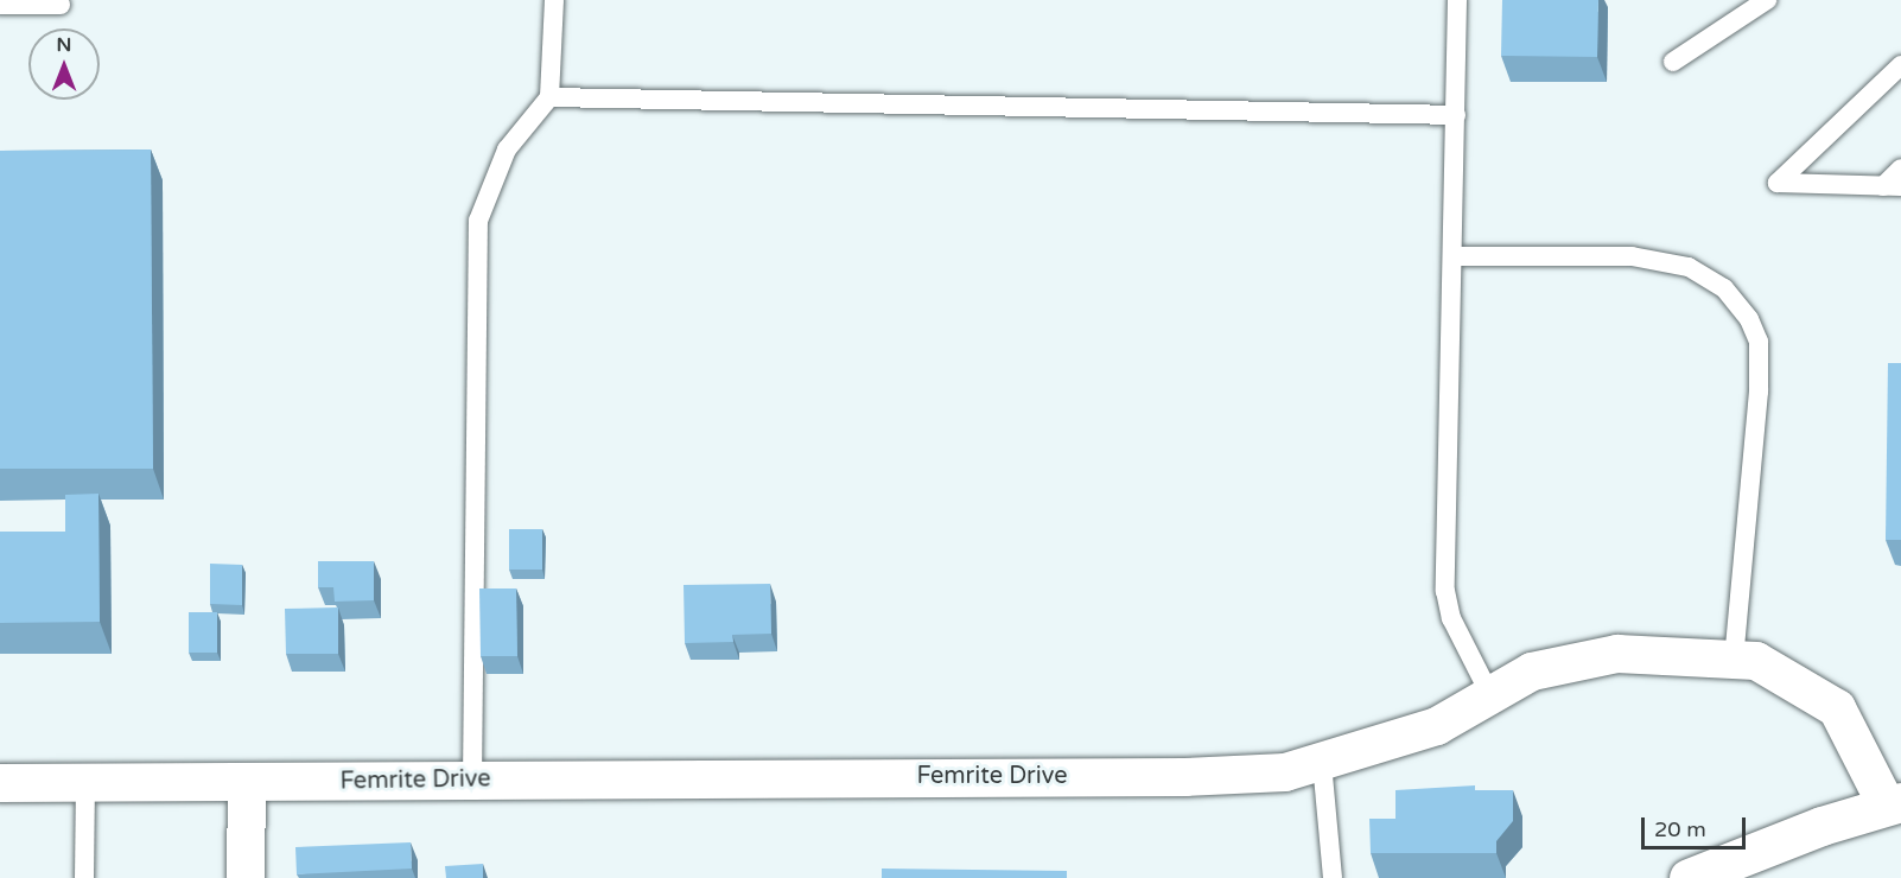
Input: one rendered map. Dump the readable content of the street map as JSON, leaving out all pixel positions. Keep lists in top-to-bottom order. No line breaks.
{"streets":{"street":["Femrite Drive"]},"scale_bar":"20 m","north":"top"}
